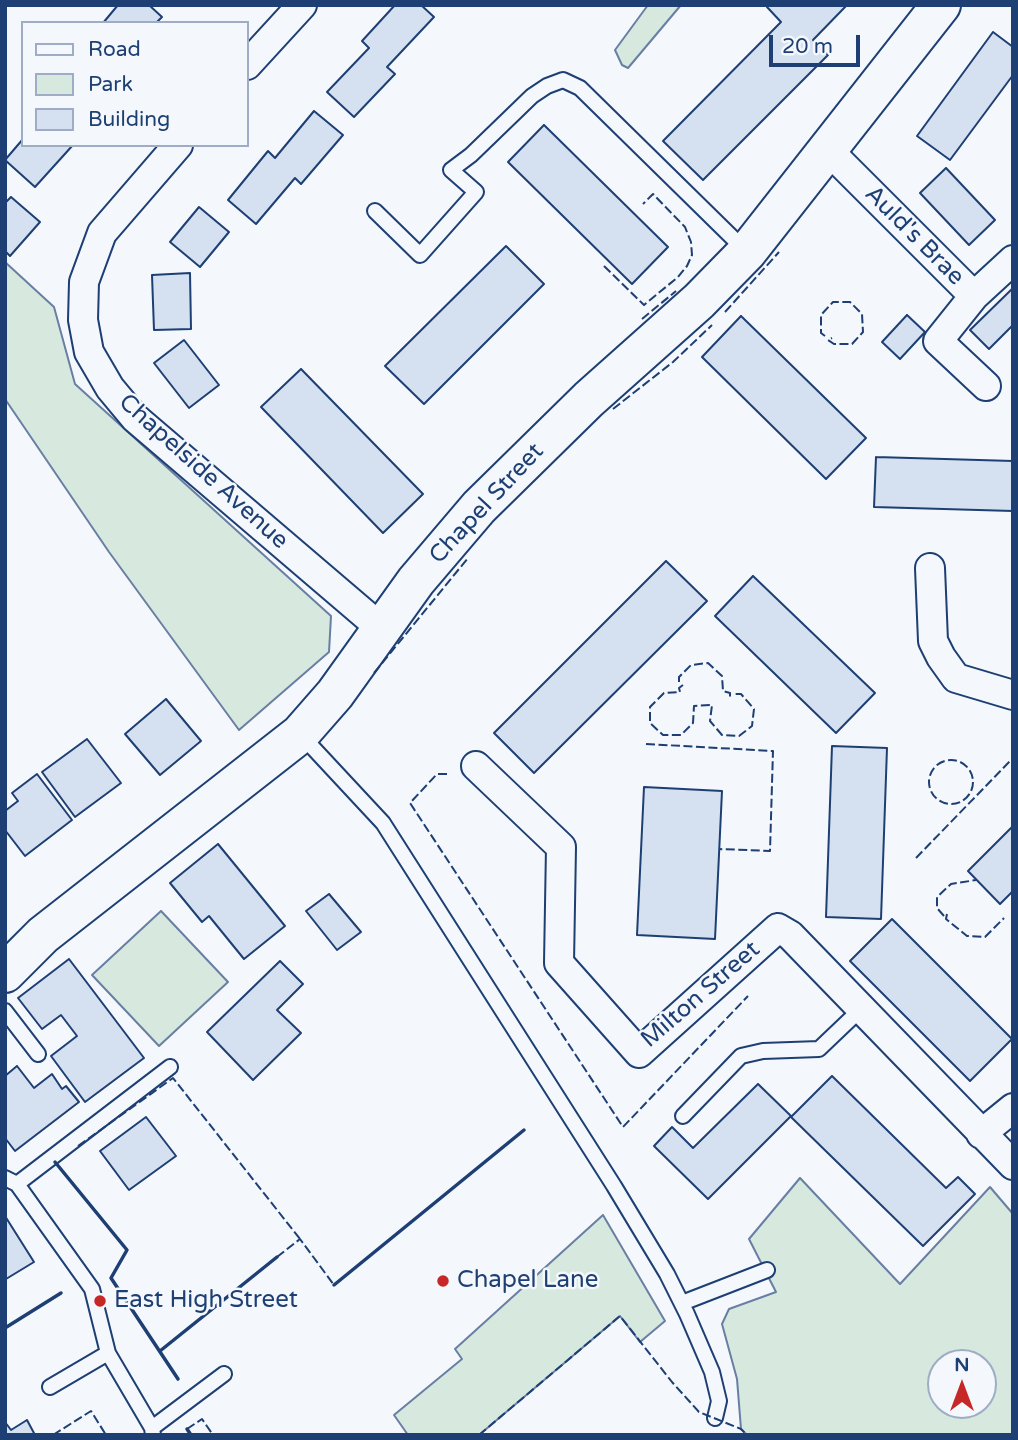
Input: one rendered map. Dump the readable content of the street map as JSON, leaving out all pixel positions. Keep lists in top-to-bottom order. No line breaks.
{"streets":{"main road":["Chapel Street"],"street":["Auld's Brae","Chapelside Avenue","Milton Street"]},"crossings":[["Auld's Brae","Chapel Street"],["Chapelside Avenue","Chapel Street"]],"places":["Chapel Lane","East High Street"],"legend":["Road","Park","Building"],"scale_bar":"20 m","north":"top"}
